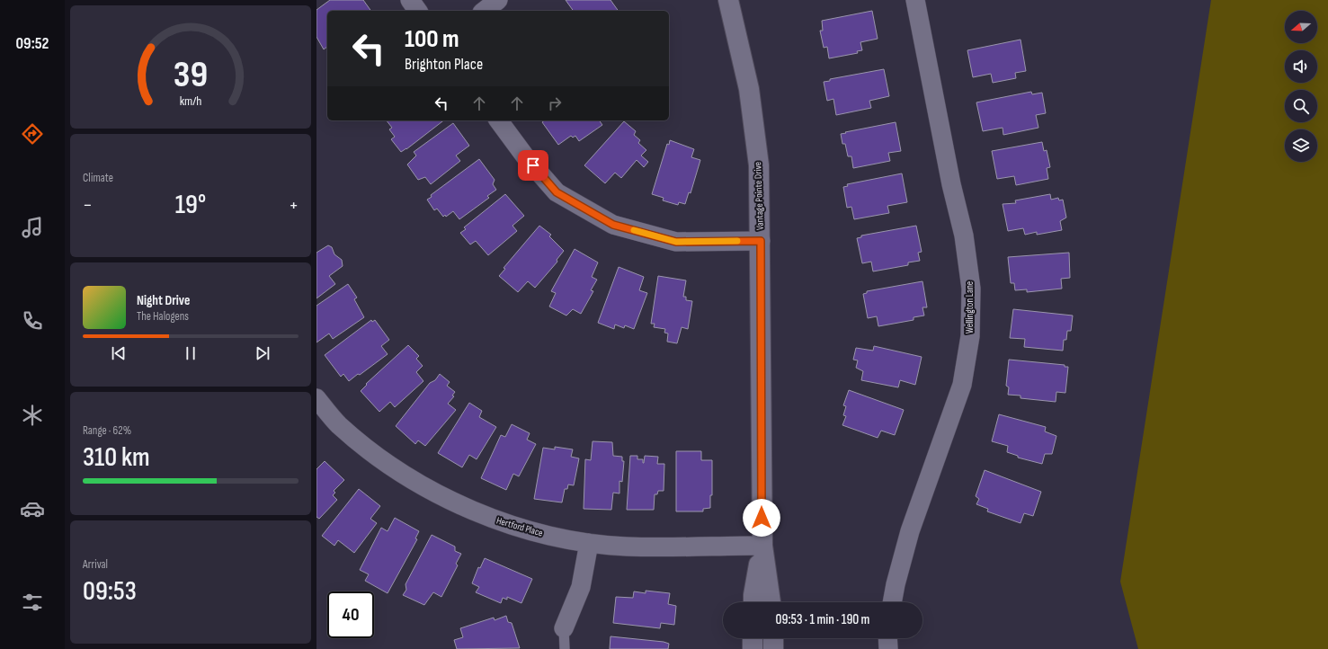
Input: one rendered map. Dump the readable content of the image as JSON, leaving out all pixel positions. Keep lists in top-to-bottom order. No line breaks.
{"streets":{"street":["Vantage Pointe Drive","Wellington Lane","Hertford Place"]},"crossings":[["Vantage Pointe Drive","Hertford Place"]],"north":"left","page":{"tabs":"09:52","turn":["100 m","Brighton Place"],"tile":["Climate",["Range · 62%","310 km"],["Arrival","09:53"]],"heat":["−","19°","+"],"song":["Night Drive","The Halogens"],"limit":"40","trip":"09:53 · 1 min · 190 m","gauge":["39","km/h"]}}
